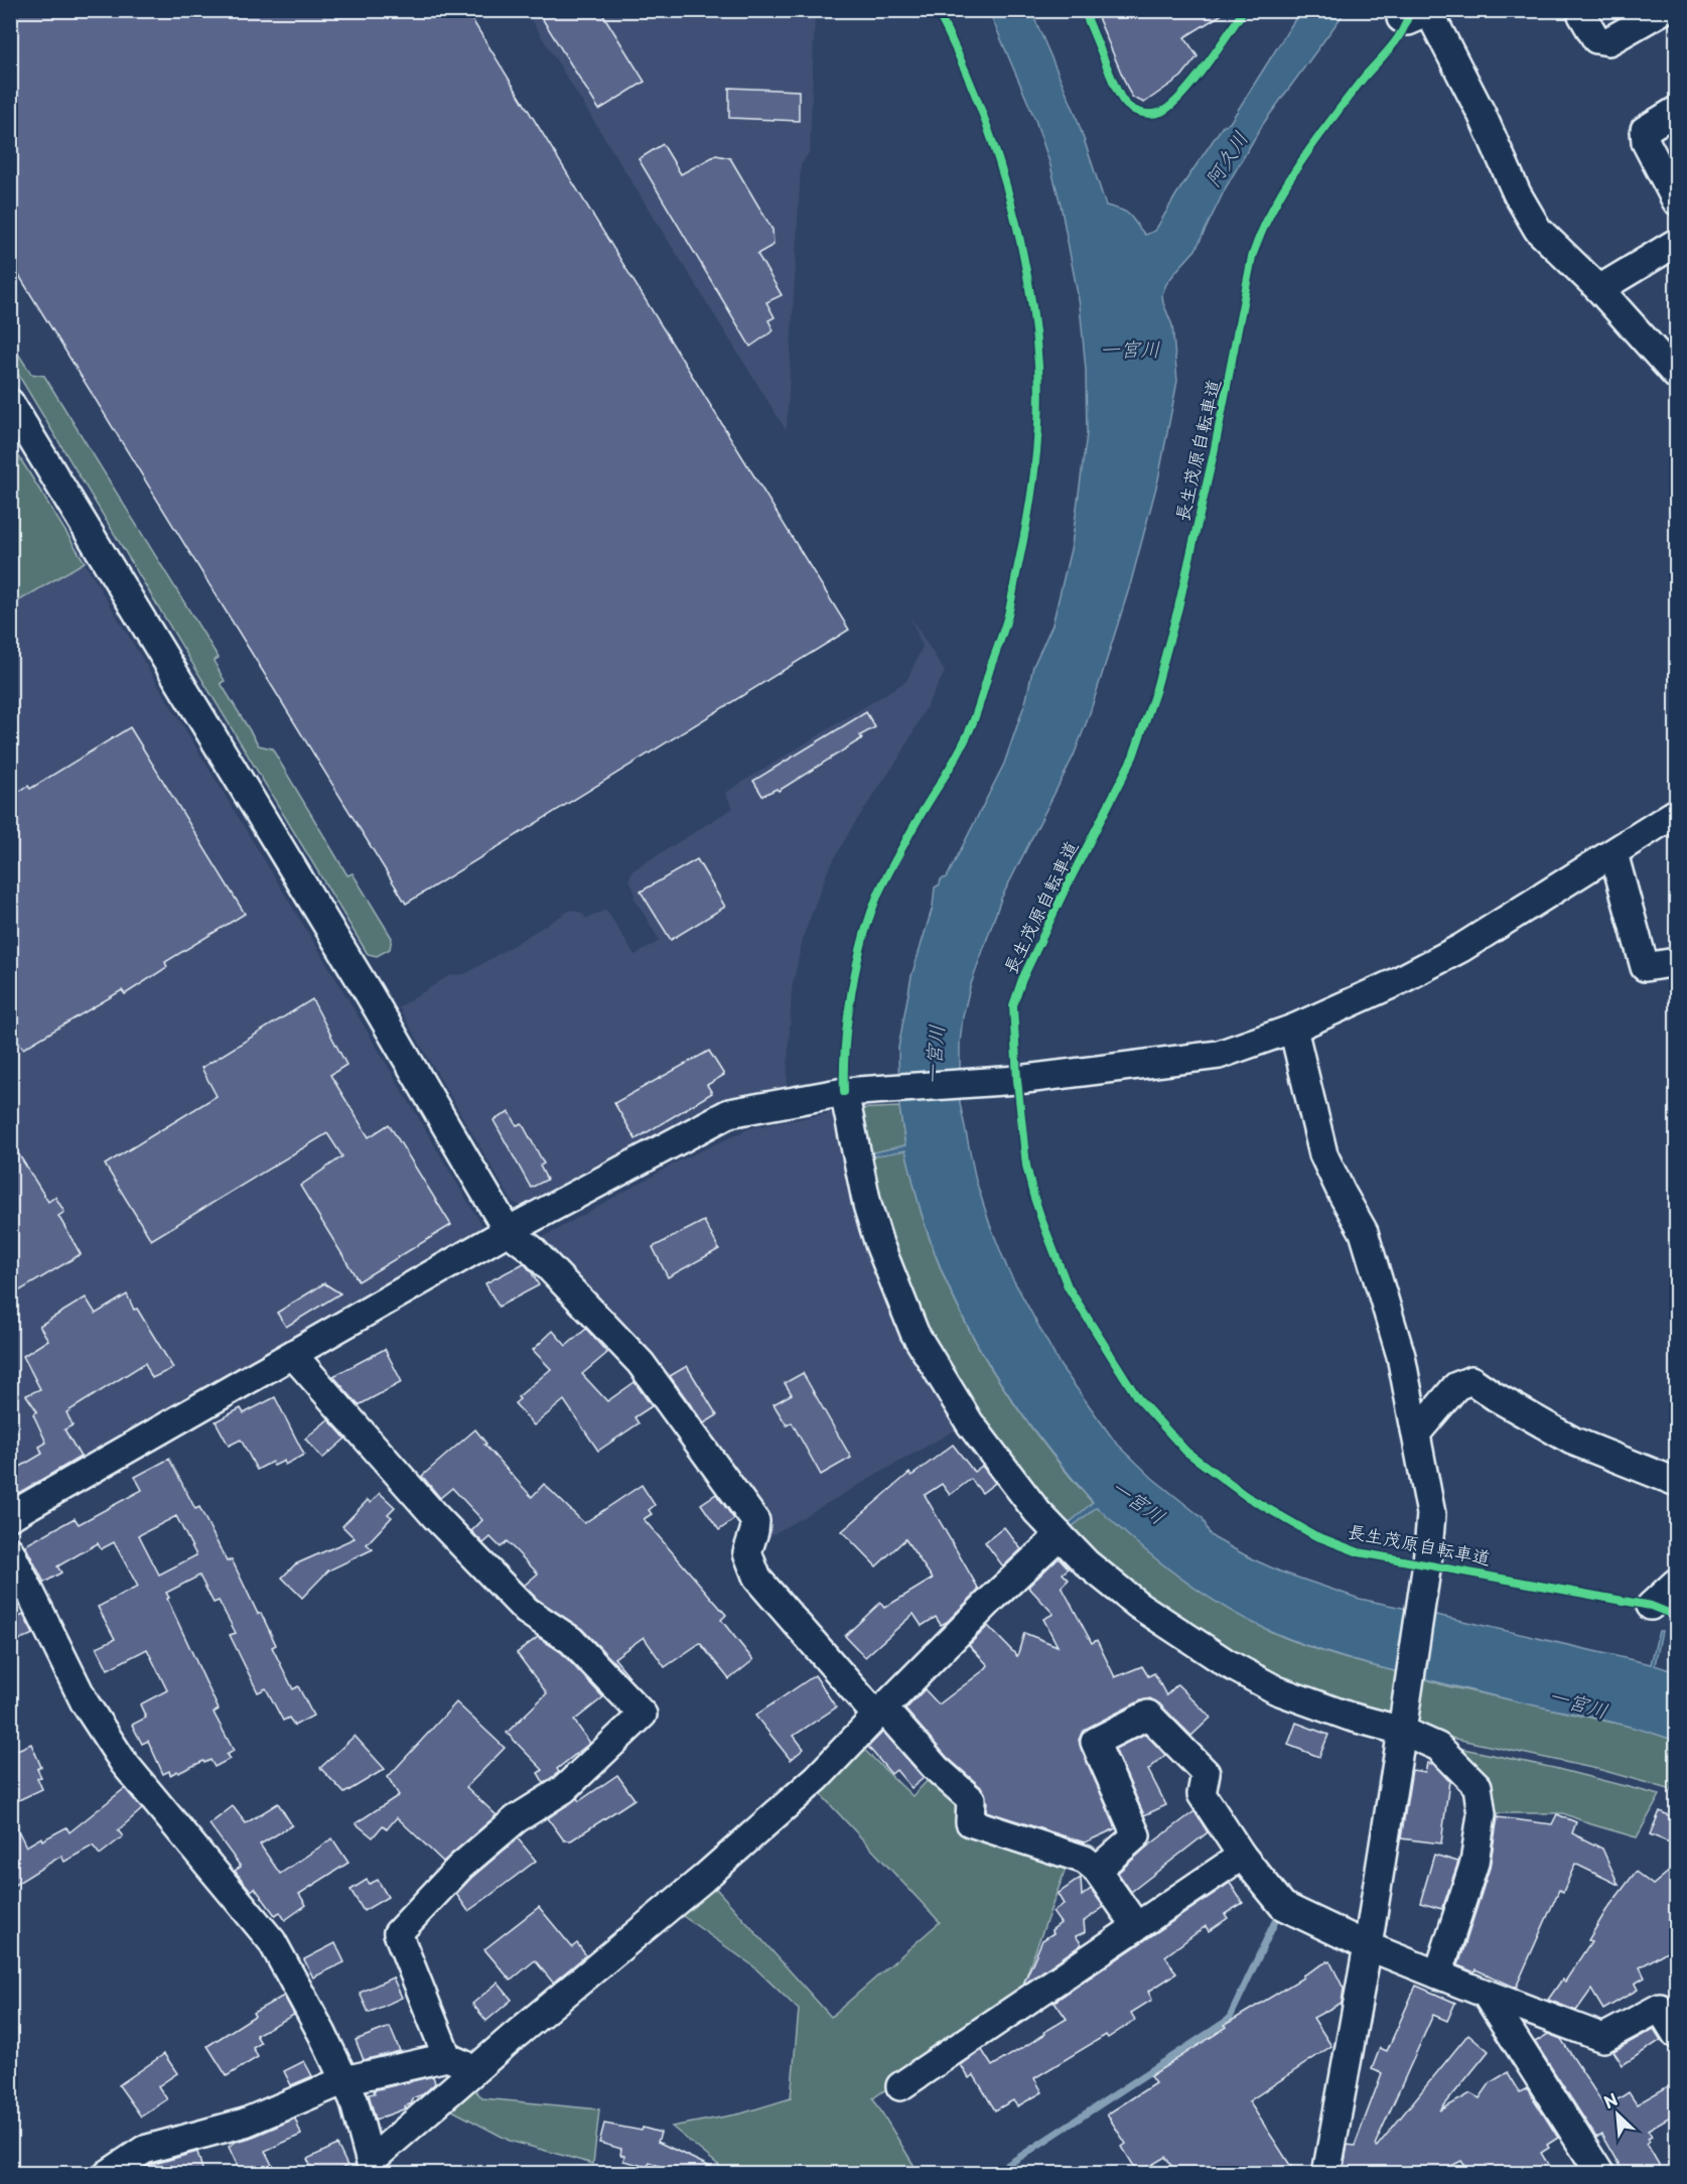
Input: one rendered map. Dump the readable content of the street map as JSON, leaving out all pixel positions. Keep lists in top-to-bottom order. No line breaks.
{"streets":{"cycle path":["長生茂原自転車道"]},"water":["阿久川","一宮川"],"north":"top left"}
